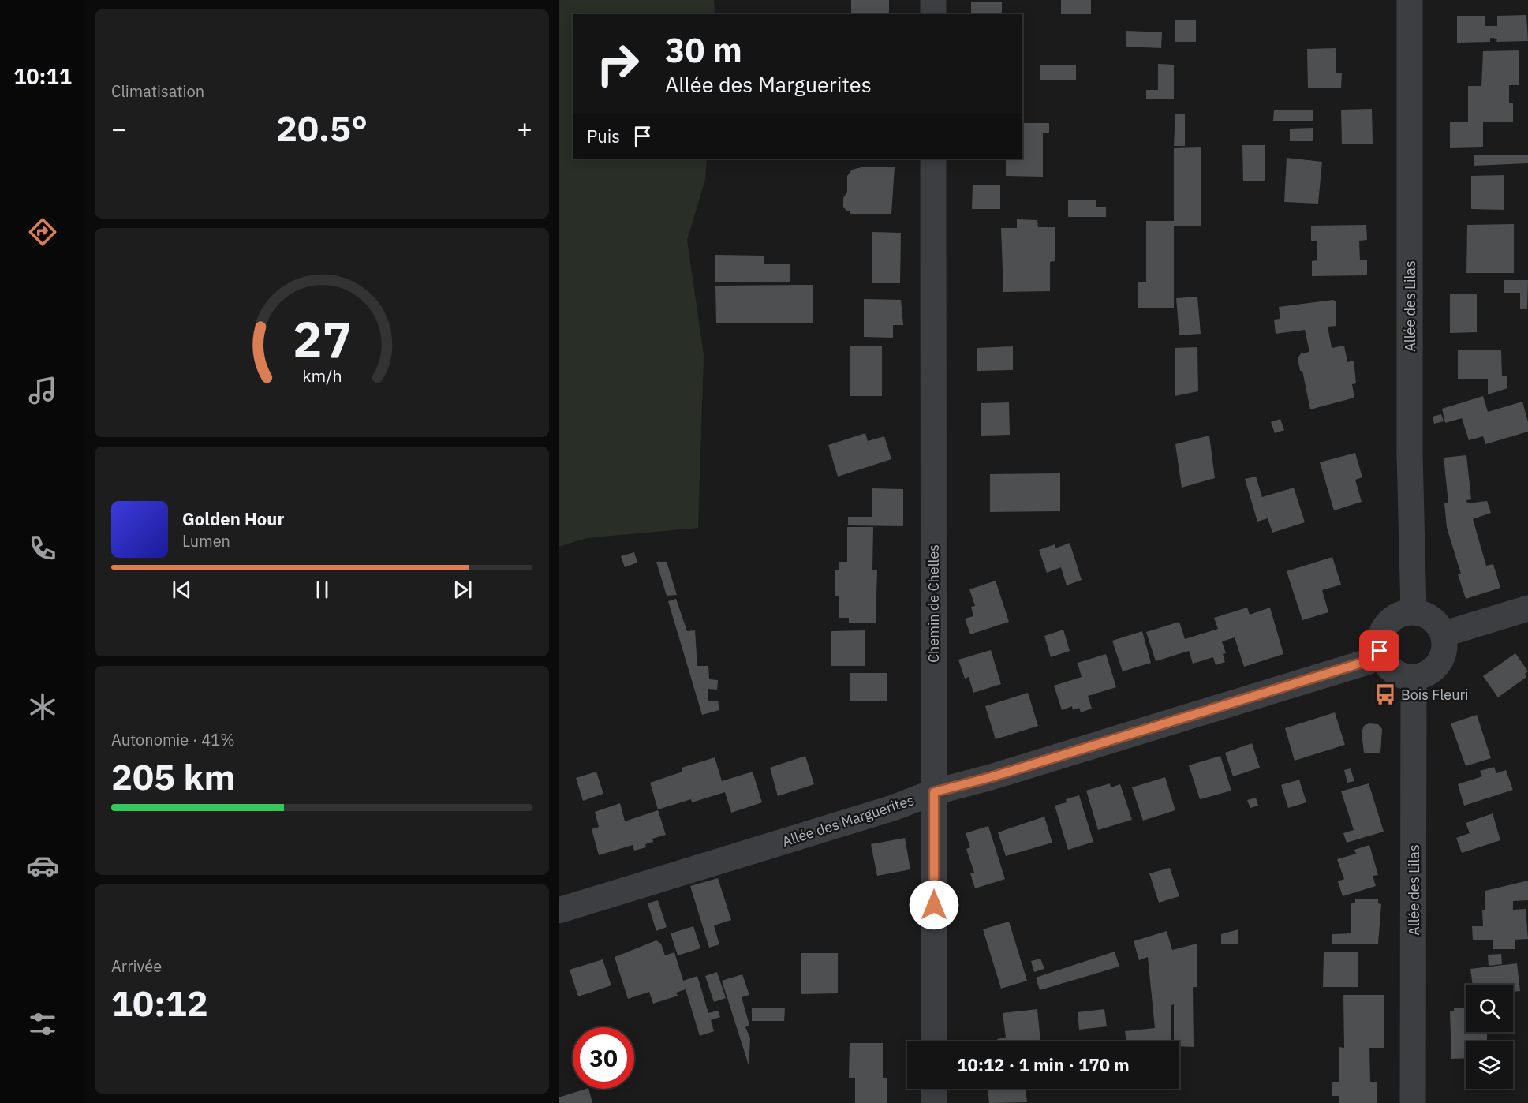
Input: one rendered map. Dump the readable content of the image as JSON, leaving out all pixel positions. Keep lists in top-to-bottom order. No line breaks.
{"streets":{"street":["Allée des Lilas","Chemin de Chelles","Allée des Marguerites"]},"crossings":[["Allée des Lilas","Allée des Marguerites"],["Chemin de Chelles","Allée des Marguerites"]],"places":{"bus stop":["Bois Fleuri"]},"page":{"tabs":"10:11","tile":["Climatisation",["Autonomie · 41%","205 km"],["Arrivée","10:12"]],"turn":["30 m","Allée des Marguerites"],"heat":["−","20.5°","+"],"then":"Puis","song":["Golden Hour","Lumen"],"limit":"30","trip":"10:12 · 1 min · 170 m","gauge":["27","km/h"]}}
